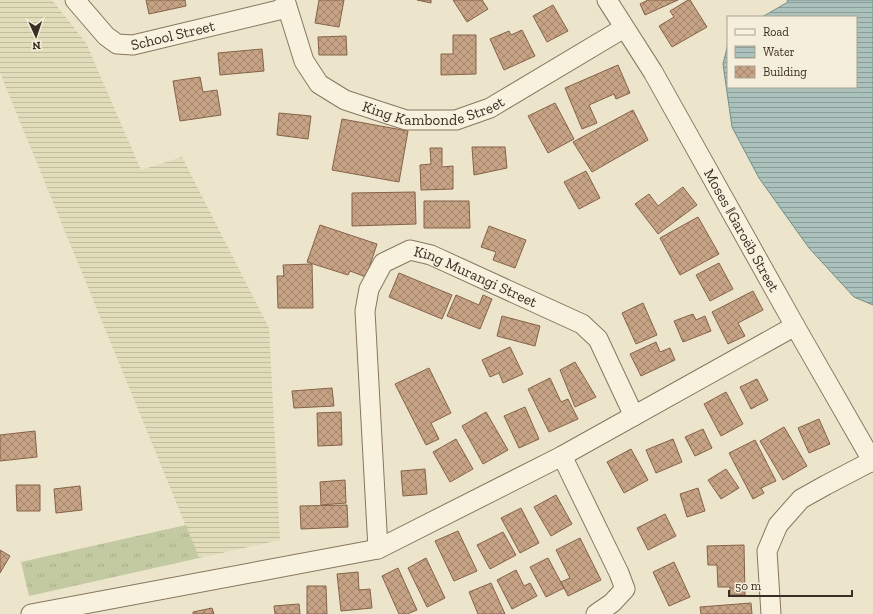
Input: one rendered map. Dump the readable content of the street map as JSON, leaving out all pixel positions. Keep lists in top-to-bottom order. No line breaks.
{"streets":{"street":["School Street","King Kambonde Street","Moses ǁGaroëb Street","King Murangi Street"]},"crossings":[["School Street","King Kambonde Street"],["King Kambonde Street","Moses ǁGaroëb Street"]],"legend":["Road","Water","Building"],"scale_bar":"50 m","north":"bottom"}
